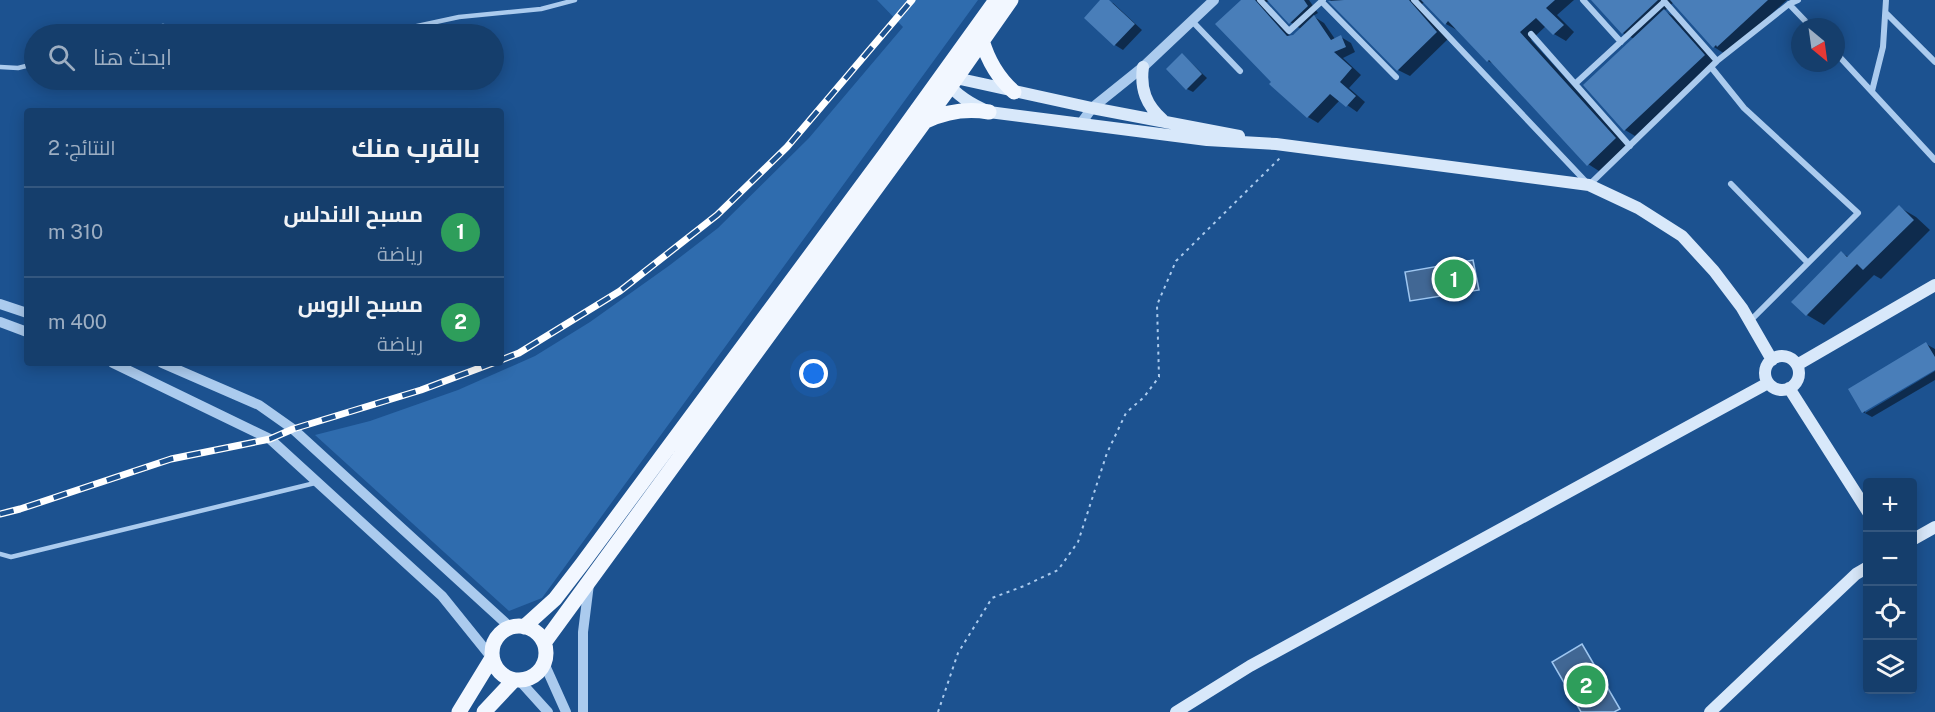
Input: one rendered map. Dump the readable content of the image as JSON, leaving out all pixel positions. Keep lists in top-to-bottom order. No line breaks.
{"north":"bottom right","page":{"search":"ابحث هنا","heading":["بالقرب منك","النتائج: 2"],"list":[{"mark":"1","name":"مسبح الاندلس","note":"رياضة","value":"310 m"},{"mark":"2","name":"مسبح الروس","note":"رياضة","value":"400 m"}],"pins":["1","2"],"map_buttons":["+","−"]}}
